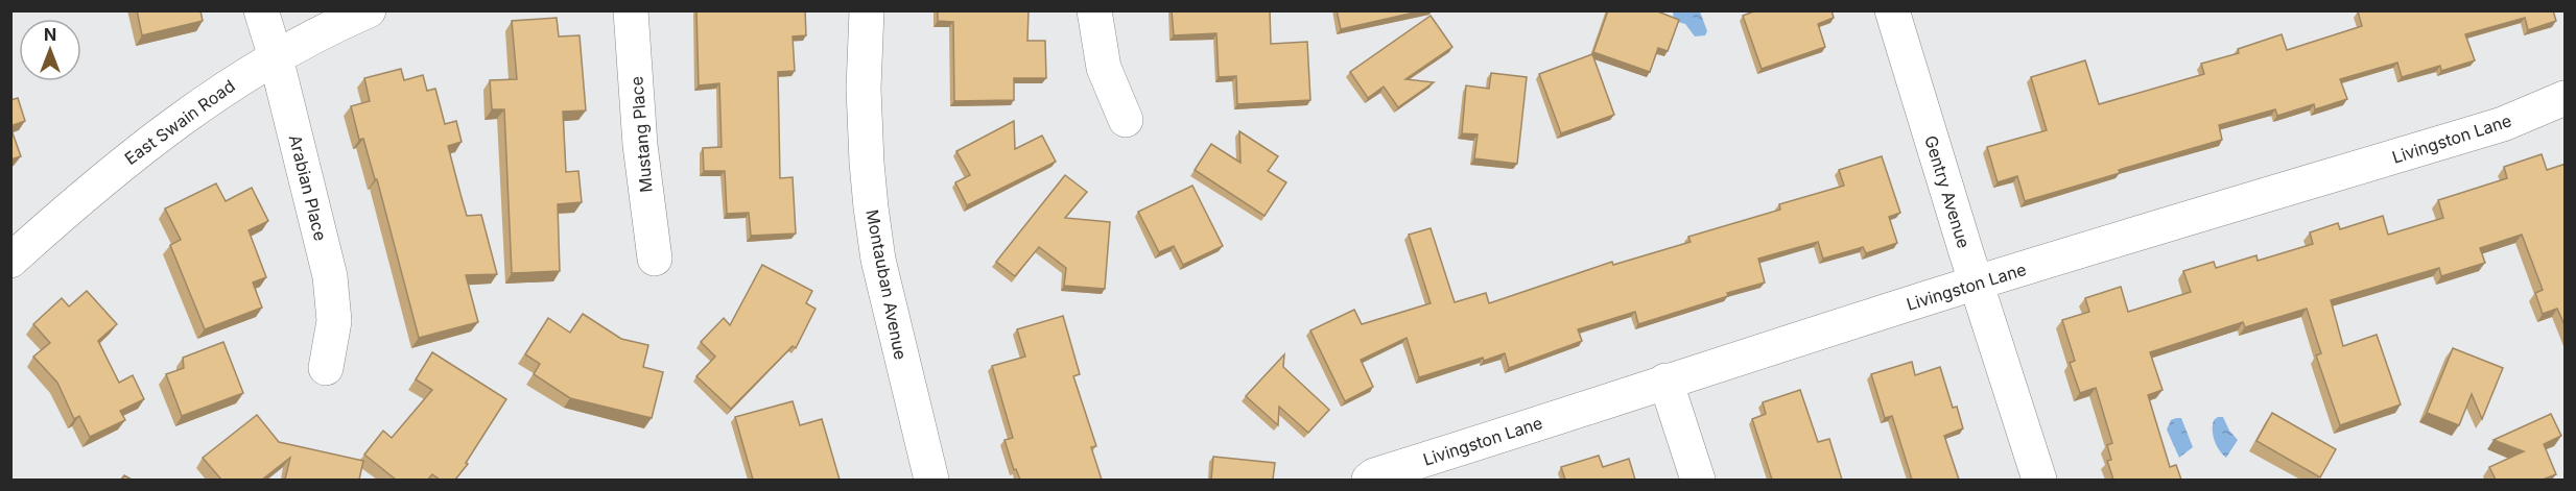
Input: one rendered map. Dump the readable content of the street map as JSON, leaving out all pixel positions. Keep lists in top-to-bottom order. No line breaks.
{"streets":{"street":["East Swain Road","Mustang Place","Livingston Lane","Arabian Place","Gentry Avenue","Montauban Avenue"]},"crossings":[["East Swain Road","Arabian Place"],["Livingston Lane","Gentry Avenue"]],"north":"top"}
